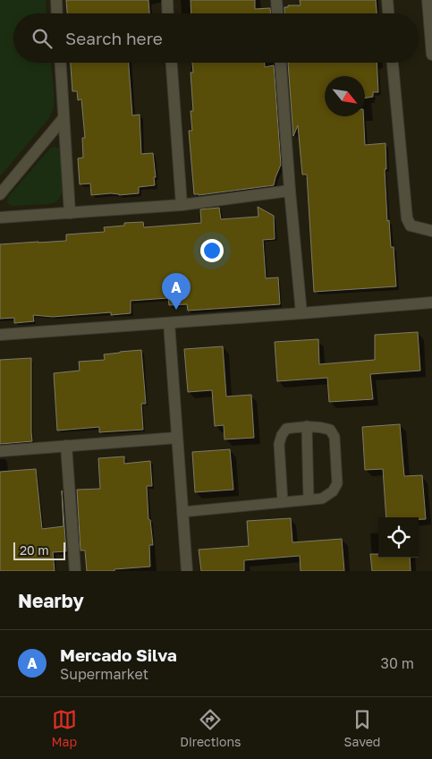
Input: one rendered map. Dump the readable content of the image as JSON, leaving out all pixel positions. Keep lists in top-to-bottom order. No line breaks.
{"scale_bar":"20 m","north":"bottom right","page":{"search":"Search here","pins":"A","scale":"20 m","heading":"Nearby","list":[{"mark":"A","name":"Mercado Silva","note":"Supermarket","value":"30 m"}],"nav":["Map","Directions","Saved"]}}
